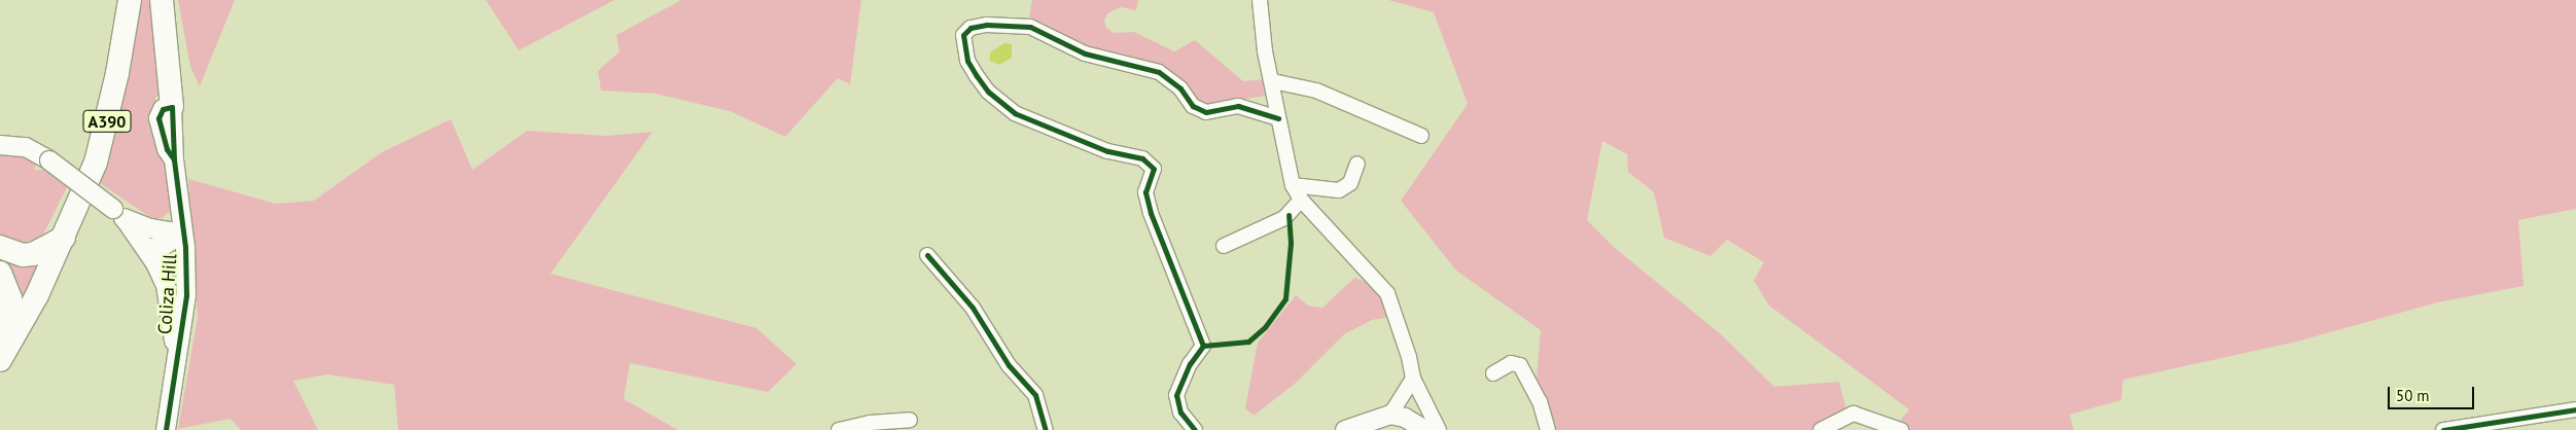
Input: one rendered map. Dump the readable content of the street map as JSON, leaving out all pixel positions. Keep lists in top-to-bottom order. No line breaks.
{"streets":{"highway":["A390"],"street":["Coliza Hill"]},"scale_bar":"50 m"}
